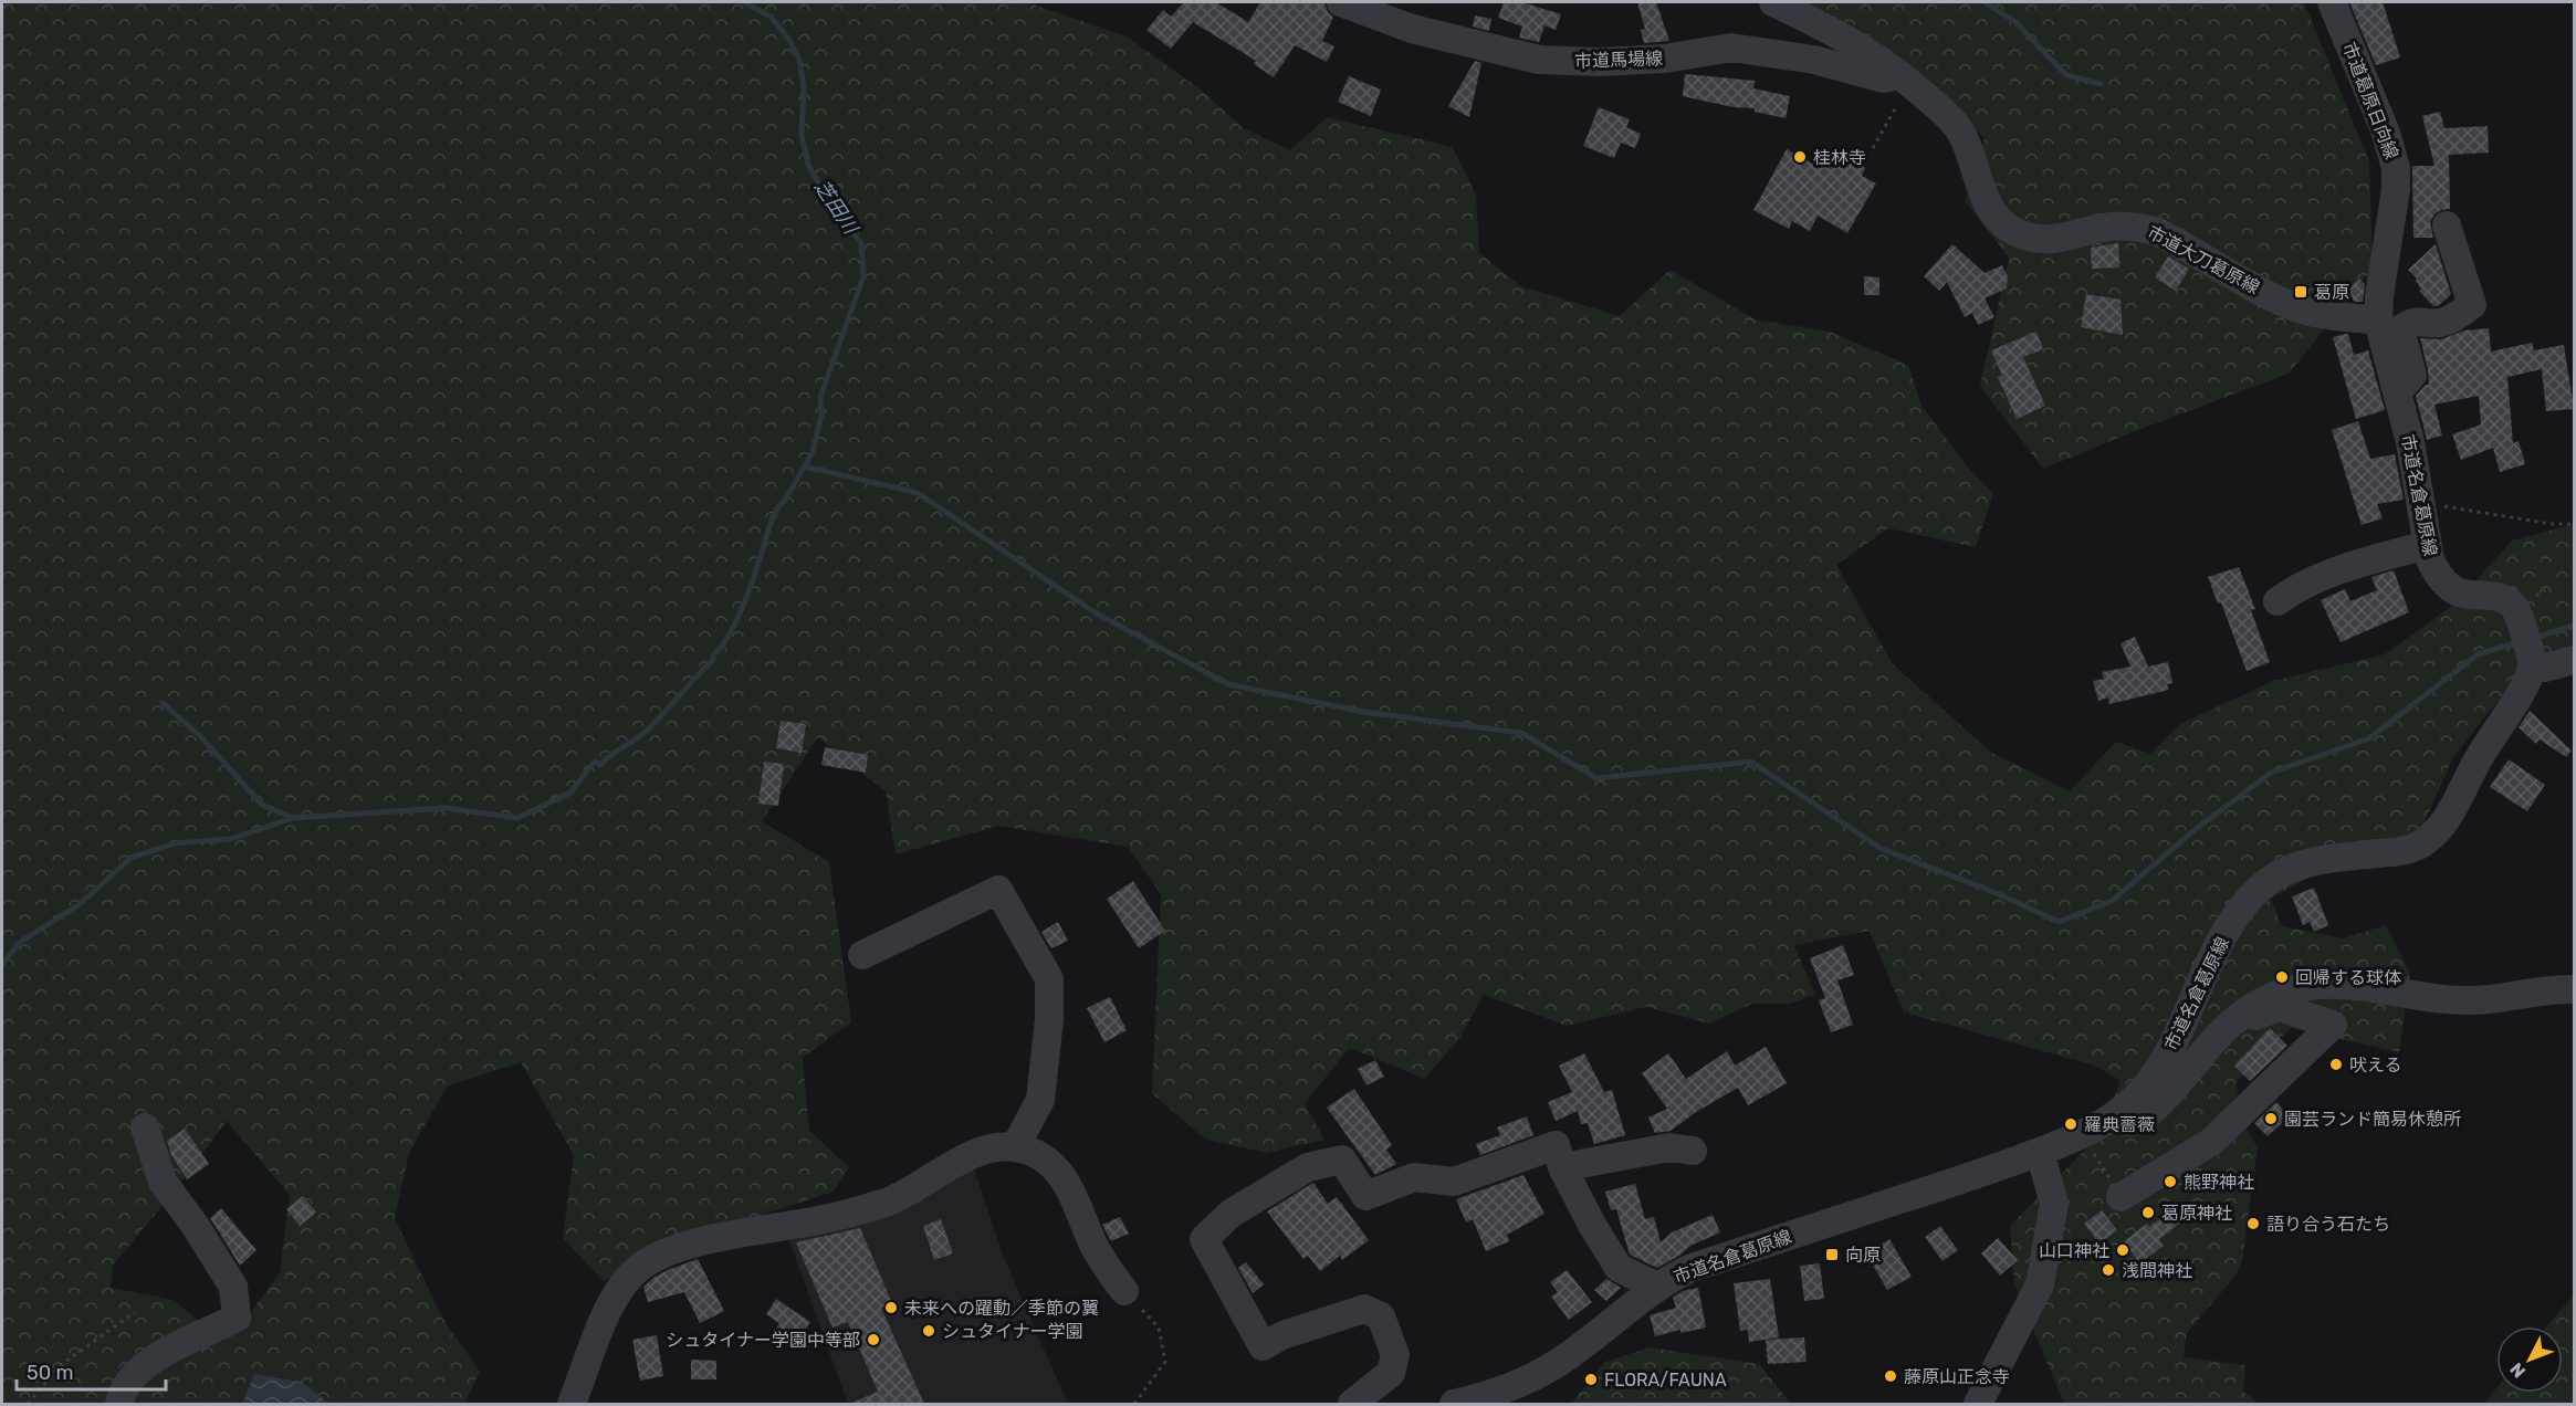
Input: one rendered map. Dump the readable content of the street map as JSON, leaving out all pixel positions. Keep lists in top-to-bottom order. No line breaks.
{"streets":{"street":["市道馬場線","市道葛原日向線","市道大刀葛原線","市道名倉葛原線"]},"crossings":[["市道馬場線","市道大刀葛原線"],["市道葛原日向線","市道大刀葛原線"],["市道葛原日向線","市道名倉葛原線"],["市道大刀葛原線","市道名倉葛原線"]],"water":["芝田川"],"places":{"other":["桂林寺","回帰する球体","吠える","園芸ランド簡易休憩所","羅典薔薇","熊野神社","葛原神社","語り合う石たち","山口神社","浅間神社","未来への躍動／季節の翼","シュタイナー学園","シュタイナー学園中等部","藤原山正念寺","FLORA/FAUNA"],"transit":["葛原","向原"]},"scale_bar":"50 m","north":"bottom left"}
